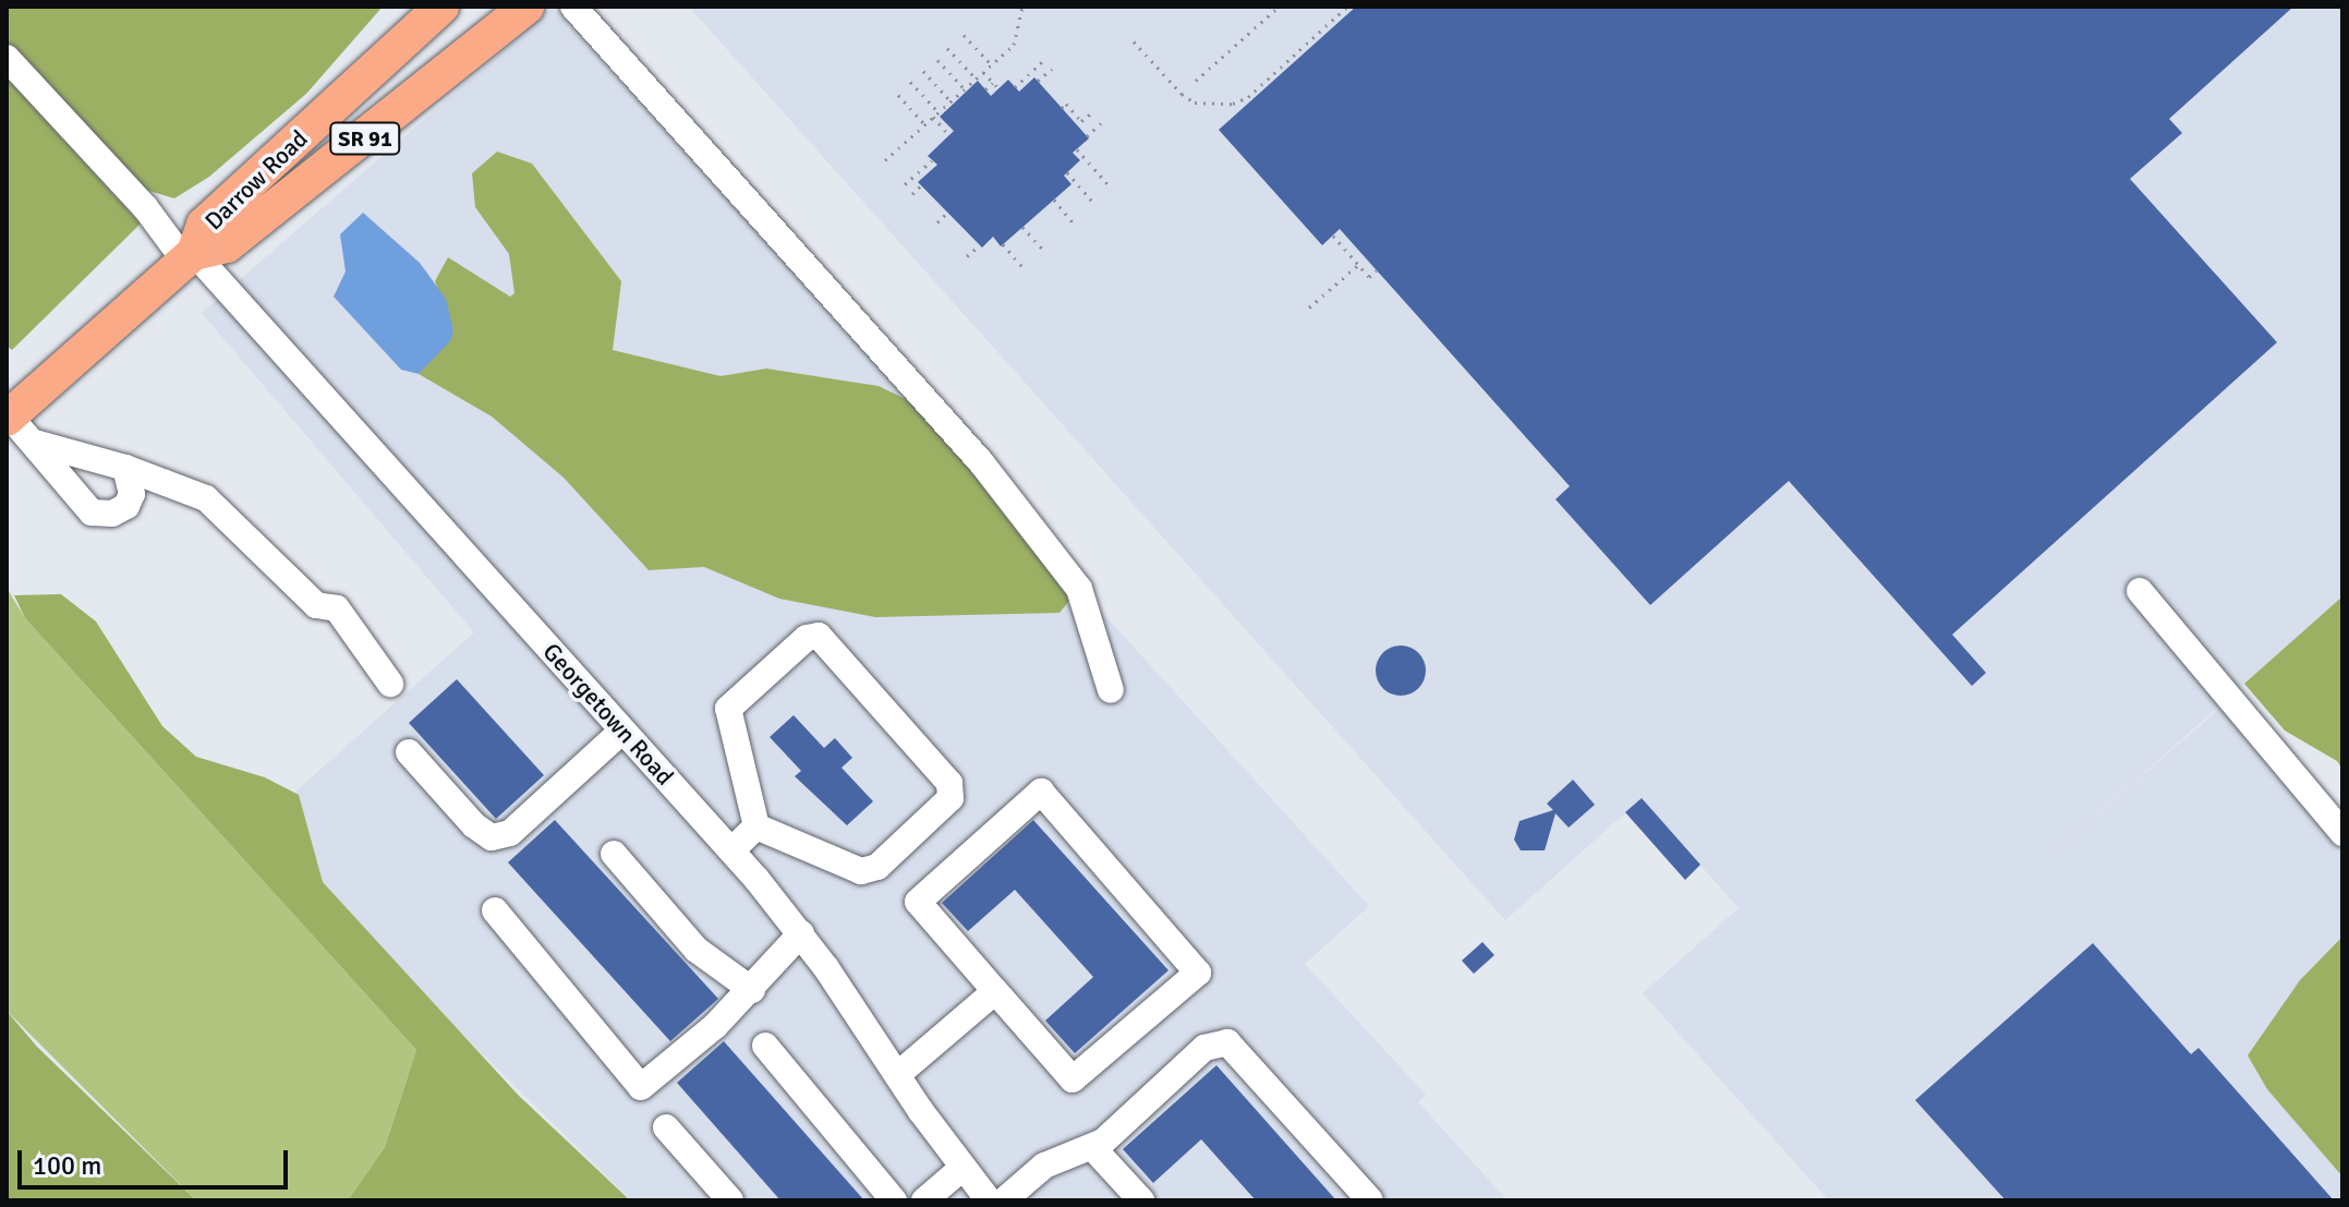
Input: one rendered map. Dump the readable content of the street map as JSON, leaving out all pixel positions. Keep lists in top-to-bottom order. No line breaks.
{"streets":{"main road":["SR 91","Darrow Road"],"street":["Georgetown Road"]},"crossings":[["Darrow Road","Georgetown Road"]],"scale_bar":"100 m"}
